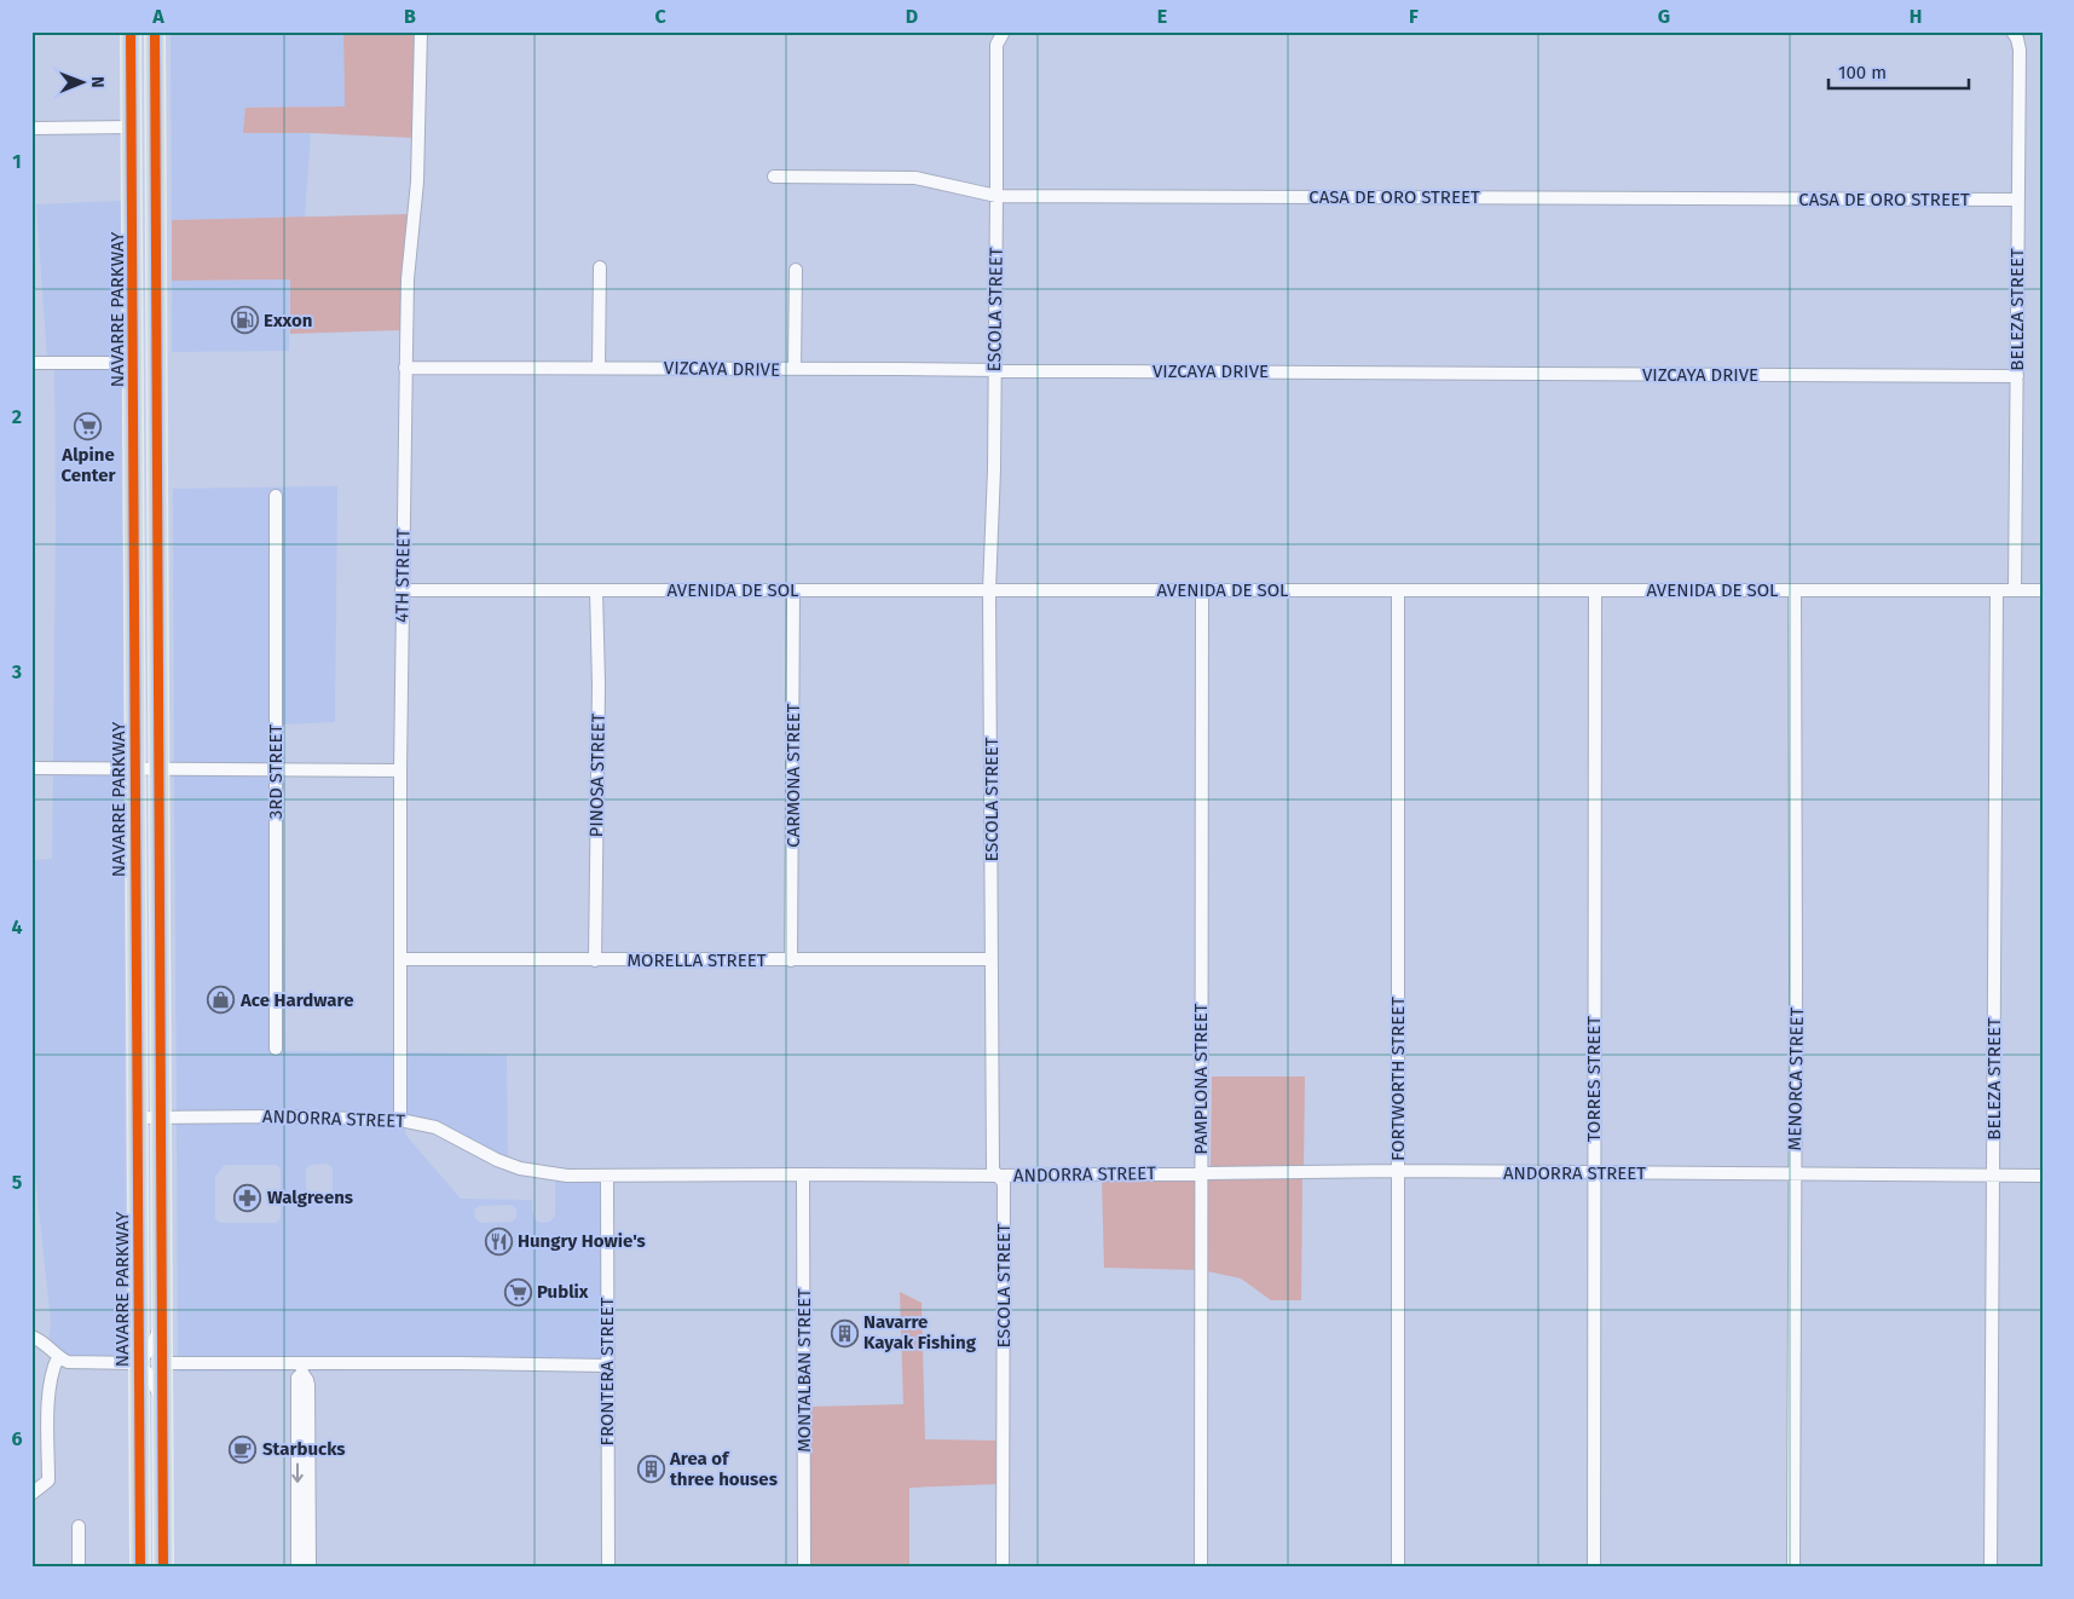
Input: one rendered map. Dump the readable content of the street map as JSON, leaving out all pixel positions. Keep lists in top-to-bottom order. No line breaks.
{"streets":{"highway":["NAVARRE PARKWAY"],"street":["CASA DE ORO STREET","ESCOLA STREET","BELEZA STREET","VIZCAYA DRIVE","4TH STREET","AVENIDA DE SOL","3RD STREET","PINOSA STREET","CARMONA STREET","MORELLA STREET","PAMPLONA STREET","FORTWORTH STREET","TORRES STREET","MENORCA STREET","ANDORRA STREET","MONTALBAN STREET","FRONTERA STREET"]},"crossings":[["CASA DE ORO STREET","ESCOLA STREET"],["CASA DE ORO STREET","BELEZA STREET"],["NAVARRE PARKWAY","ANDORRA STREET"],["ESCOLA STREET","VIZCAYA DRIVE"],["ESCOLA STREET","AVENIDA DE SOL"],["ESCOLA STREET","MORELLA STREET"],["ESCOLA STREET","ANDORRA STREET"],["BELEZA STREET","VIZCAYA DRIVE"],["BELEZA STREET","AVENIDA DE SOL"],["BELEZA STREET","ANDORRA STREET"],["VIZCAYA DRIVE","4TH STREET"],["4TH STREET","AVENIDA DE SOL"],["4TH STREET","MORELLA STREET"],["4TH STREET","ANDORRA STREET"],["AVENIDA DE SOL","PINOSA STREET"],["AVENIDA DE SOL","CARMONA STREET"],["AVENIDA DE SOL","PAMPLONA STREET"],["AVENIDA DE SOL","FORTWORTH STREET"],["AVENIDA DE SOL","TORRES STREET"],["AVENIDA DE SOL","MENORCA STREET"],["PINOSA STREET","MORELLA STREET"],["CARMONA STREET","MORELLA STREET"],["PAMPLONA STREET","ANDORRA STREET"],["FORTWORTH STREET","ANDORRA STREET"],["TORRES STREET","ANDORRA STREET"],["MENORCA STREET","ANDORRA STREET"],["ANDORRA STREET","MONTALBAN STREET"],["ANDORRA STREET","FRONTERA STREET"]],"places":{"fuel station":["Exxon"],"supermarket":["Alpine Center","Publix"],"shop":["Ace Hardware"],"pharmacy":["Walgreens"],"restaurant":["Hungry Howie's"],"building":["Navarre Kayak Fishing","Area of three houses"],"cafe":["Starbucks"]},"scale_bar":"100 m","north":"right","grid":{"columns":["A","B","C","D","E","F","G","H"],"rows":["1","2","3","4","5","6"]}}
